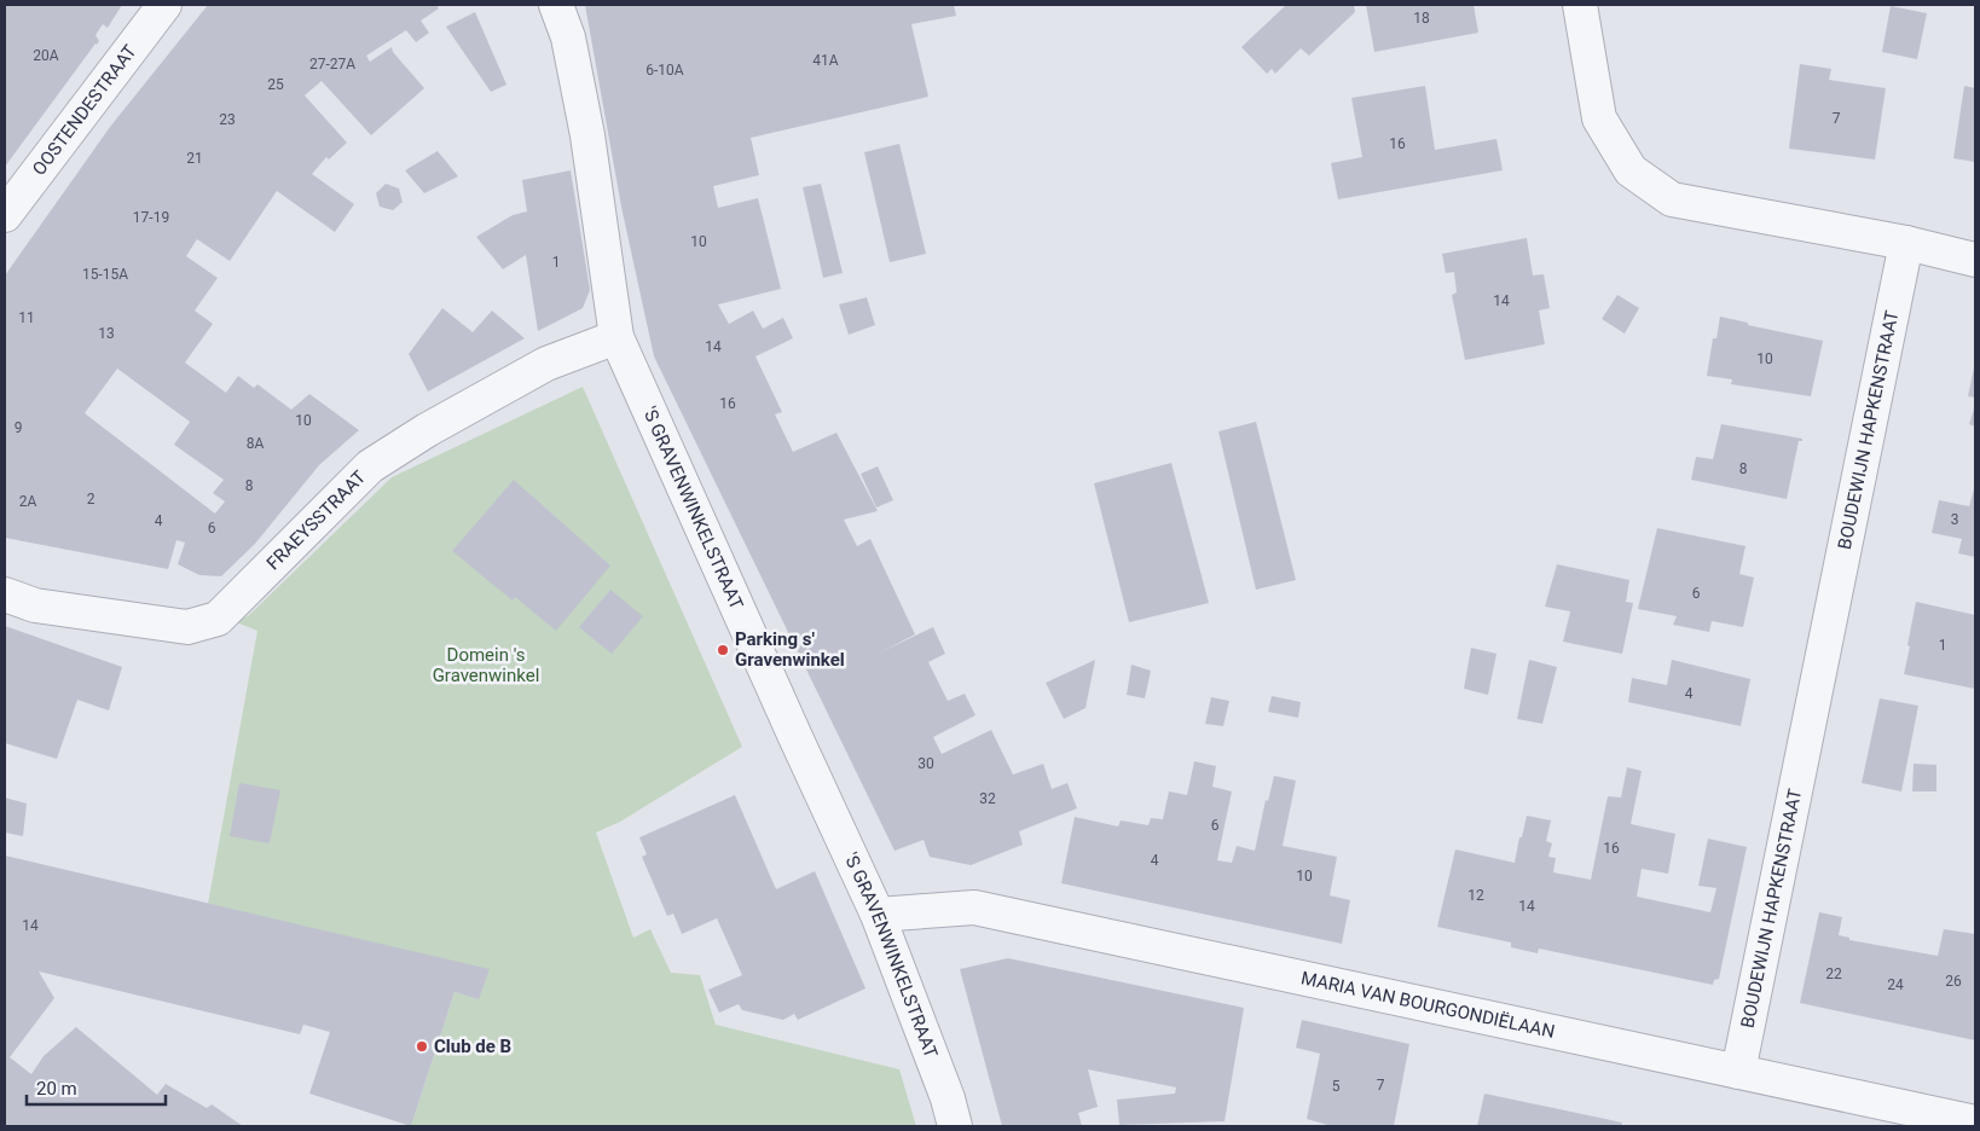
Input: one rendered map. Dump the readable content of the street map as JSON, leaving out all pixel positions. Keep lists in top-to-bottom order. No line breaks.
{"streets":{"street":["OOSTENDESTRAAT","BOUDEWIJN HAPKENSTRAAT","'S GRAVENWINKELSTRAAT","FRAEYSSTRAAT","MARIA VAN BOURGONDIËLAAN"]},"crossings":[["BOUDEWIJN HAPKENSTRAAT","MARIA VAN BOURGONDIËLAAN"],["'S GRAVENWINKELSTRAAT","FRAEYSSTRAAT"],["'S GRAVENWINKELSTRAAT","MARIA VAN BOURGONDIËLAAN"]],"parks":["Domein 's Gravenwinkel"],"places":["Parking s' Gravenwinkel","Club de B"],"house_numbers":["18","20A","41A","27-27A","6-10A","25","7","23","16","21","17-19","10","1","15-15A","14","11","13","14","10","16","10","9","8A","8","8","2","2A","3","4","6","6","1","4","30","32","6","16","4","10","12","14","14","22","26","24","7","5"],"scale_bar":"20 m"}
